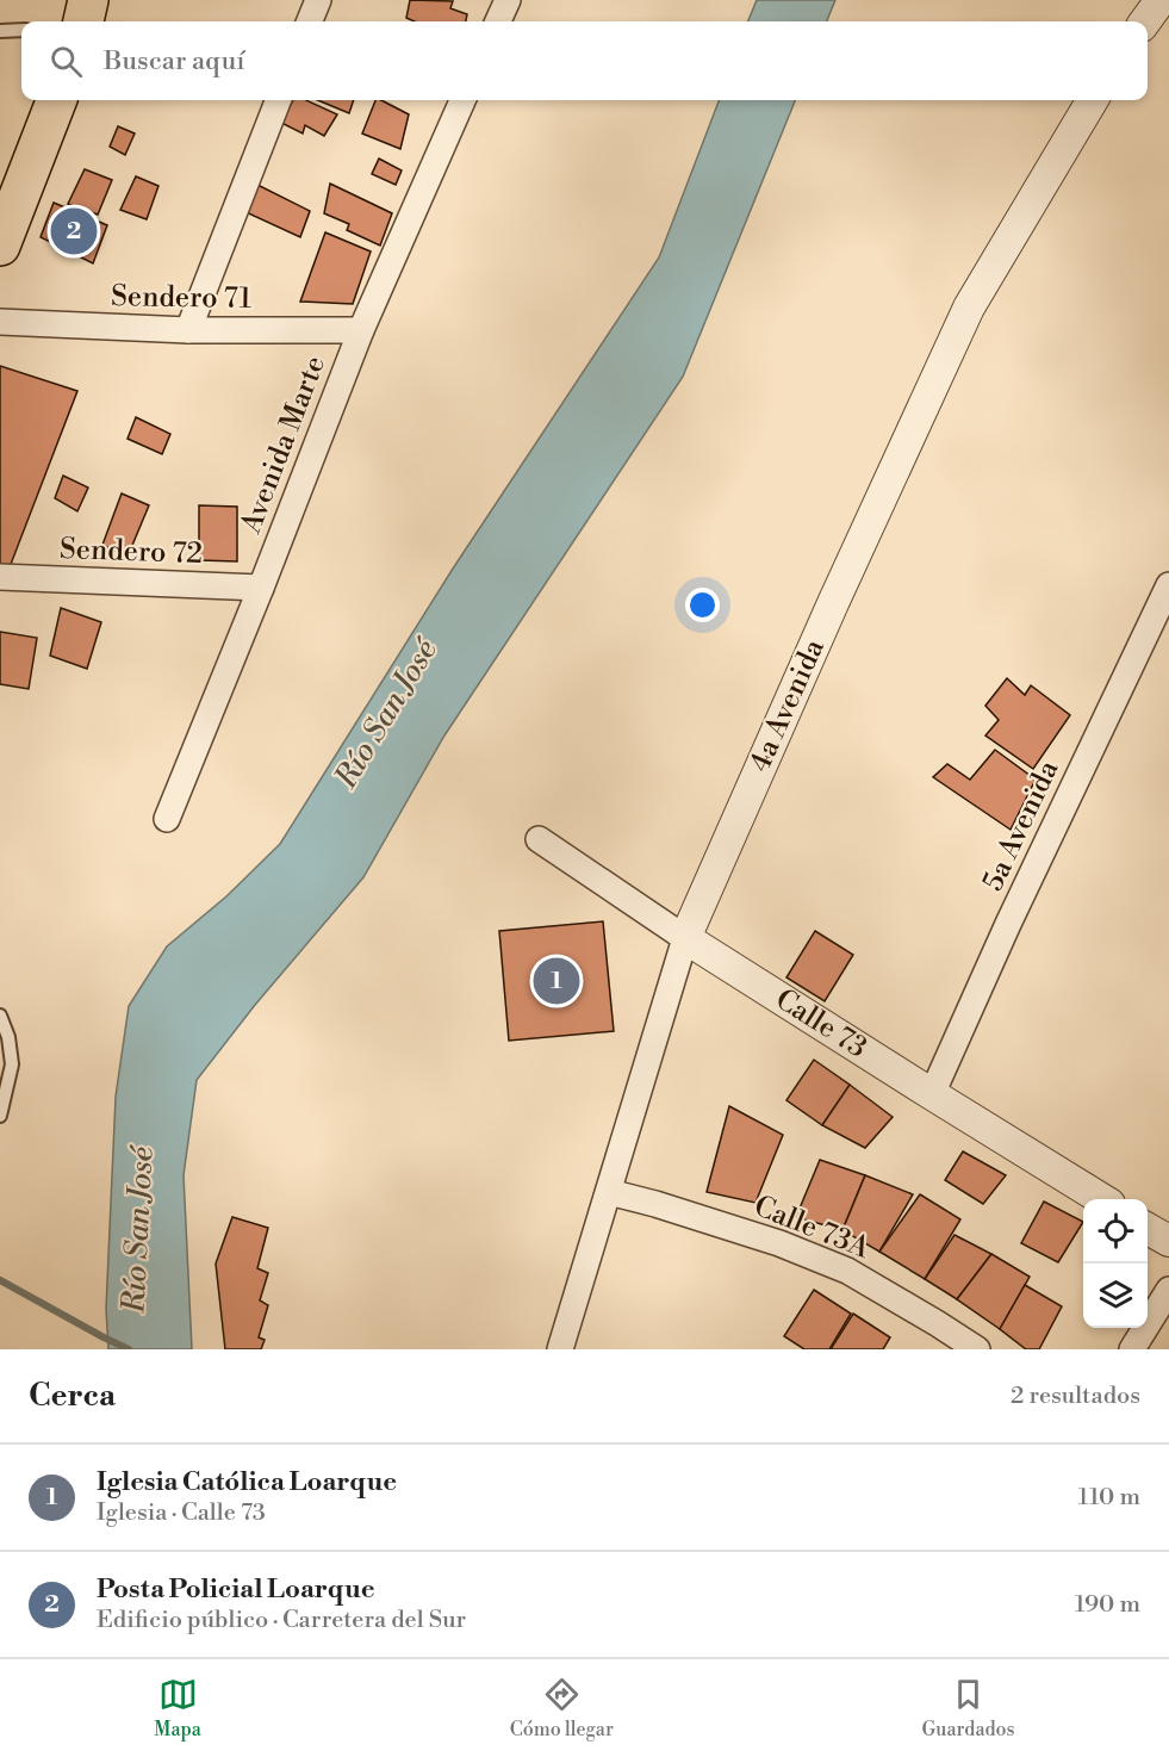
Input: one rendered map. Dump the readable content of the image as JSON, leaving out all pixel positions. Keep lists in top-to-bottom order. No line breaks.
{"streets":{"street":["Sendero 71","Avenida Marte","Sendero 72","4a Avenida","5a Avenida","Calle 73","Calle 73A"]},"crossings":[["Sendero 71","Avenida Marte"],["Avenida Marte","Sendero 72"],["4a Avenida","Calle 73"],["4a Avenida","Calle 73A"],["5a Avenida","Calle 73"]],"water":["Río San José"],"page":{"search":"Buscar aquí","pins":["2","1"],"heading":["Cerca","2 resultados"],"list":[{"mark":"1","name":"Iglesia Católica Loarque","note":"Iglesia · Calle 73","value":"110 m"},{"mark":"2","name":"Posta Policial Loarque","note":"Edificio público · Carretera del Sur","value":"190 m"}],"nav":["Mapa","Cómo llegar","Guardados"]}}
